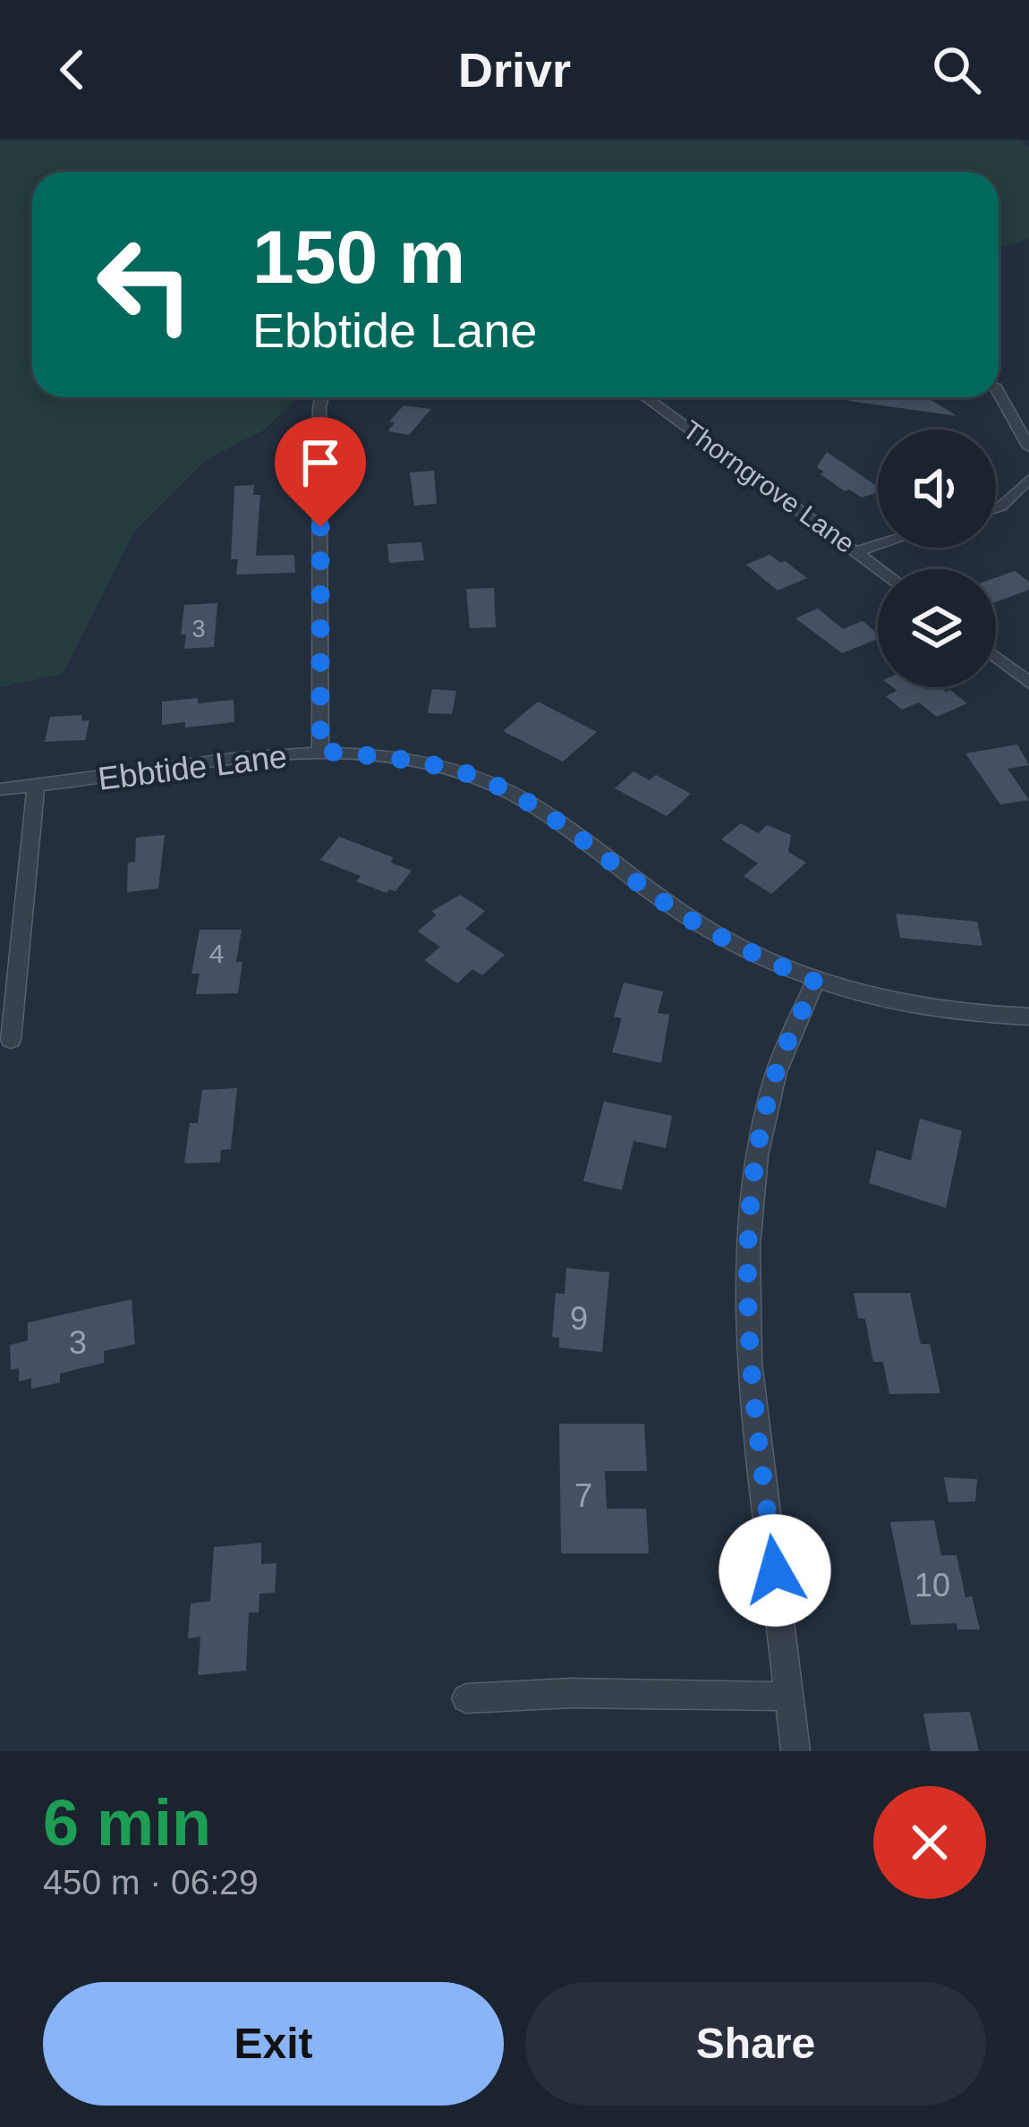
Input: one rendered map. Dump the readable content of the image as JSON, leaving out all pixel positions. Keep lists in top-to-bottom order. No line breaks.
{"streets":{"street":["Thorngrove Lane","Ebbtide Lane"]},"house_numbers":["3","4","9","3","7","10"],"page":{"header":"Drivr","turn":["150 m","Ebbtide Lane"],"heading":["6 min","450 m · 06:29"],"buttons":["Exit","Share"]}}
